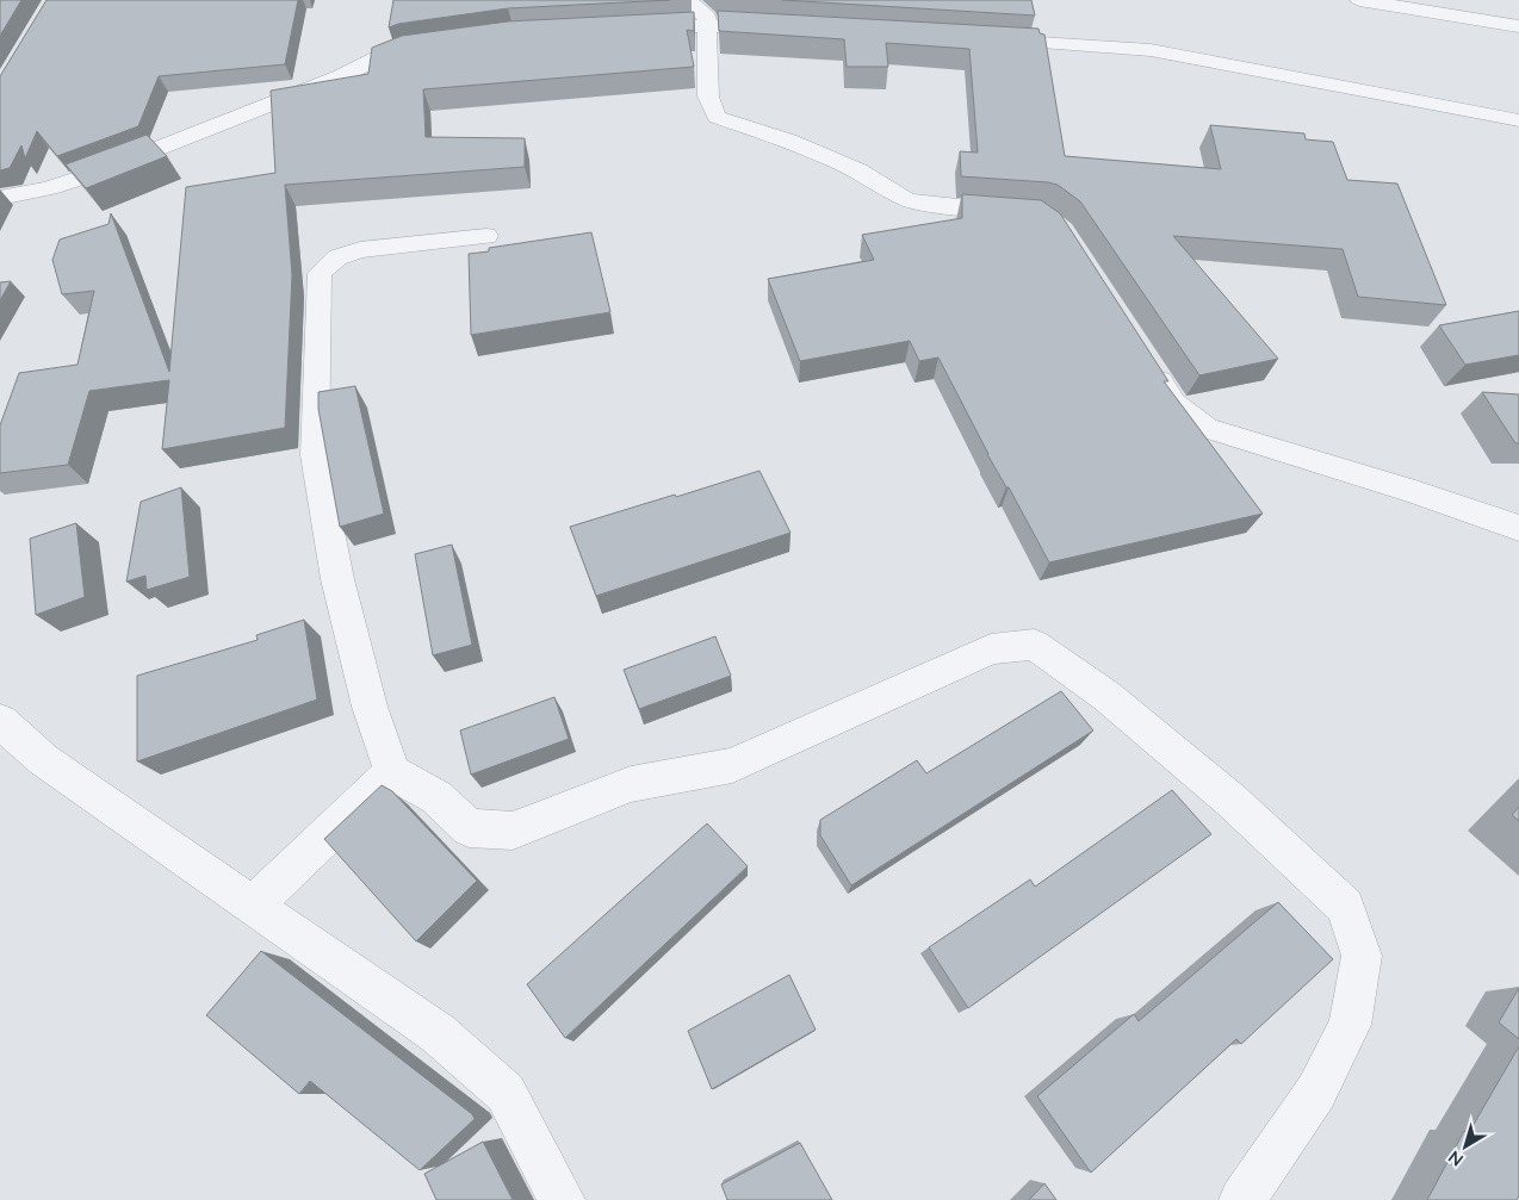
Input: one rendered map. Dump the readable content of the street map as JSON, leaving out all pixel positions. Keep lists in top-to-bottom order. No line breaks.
{"north":"bottom left"}
